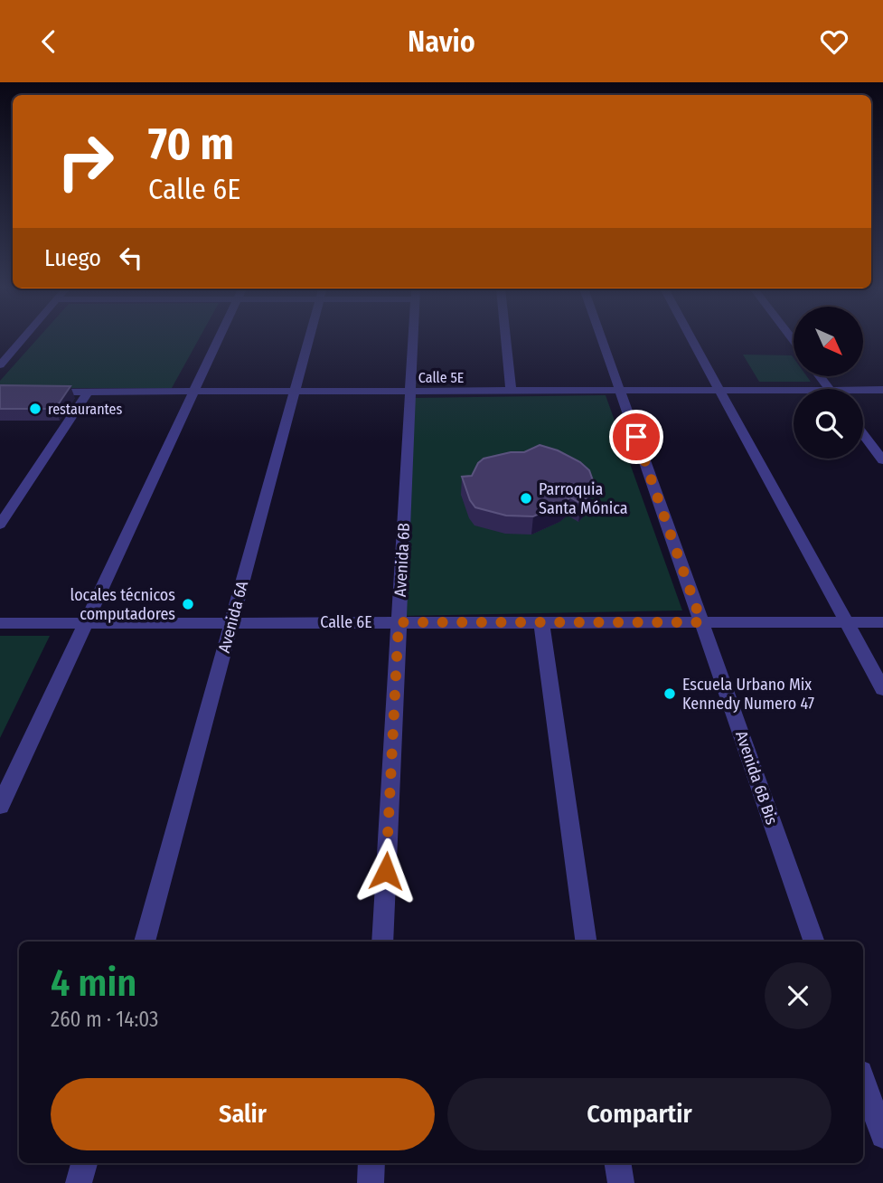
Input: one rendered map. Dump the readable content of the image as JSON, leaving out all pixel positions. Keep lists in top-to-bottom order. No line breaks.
{"streets":{"street":["Calle 5E","Avenida 6B","Avenida 6A","Calle 6E","Avenida 6B Bis"]},"crossings":[["Calle 5E","Avenida 6B"],["Calle 5E","Avenida 6A"],["Calle 5E","Avenida 6B Bis"],["Avenida 6B","Calle 6E"],["Avenida 6A","Calle 6E"],["Calle 6E","Avenida 6B Bis"]],"places":["restaurantes","Parroquia Santa Mónica","locales técnicos computadores","Escuela Urbano Mix Kennedy Numero 47"],"north":"bottom right","page":{"header":"Navio","turn":["70 m","Calle 6E"],"then":"Luego","heading":["4 min","260 m · 14:03"],"buttons":["Salir","Compartir"]}}
